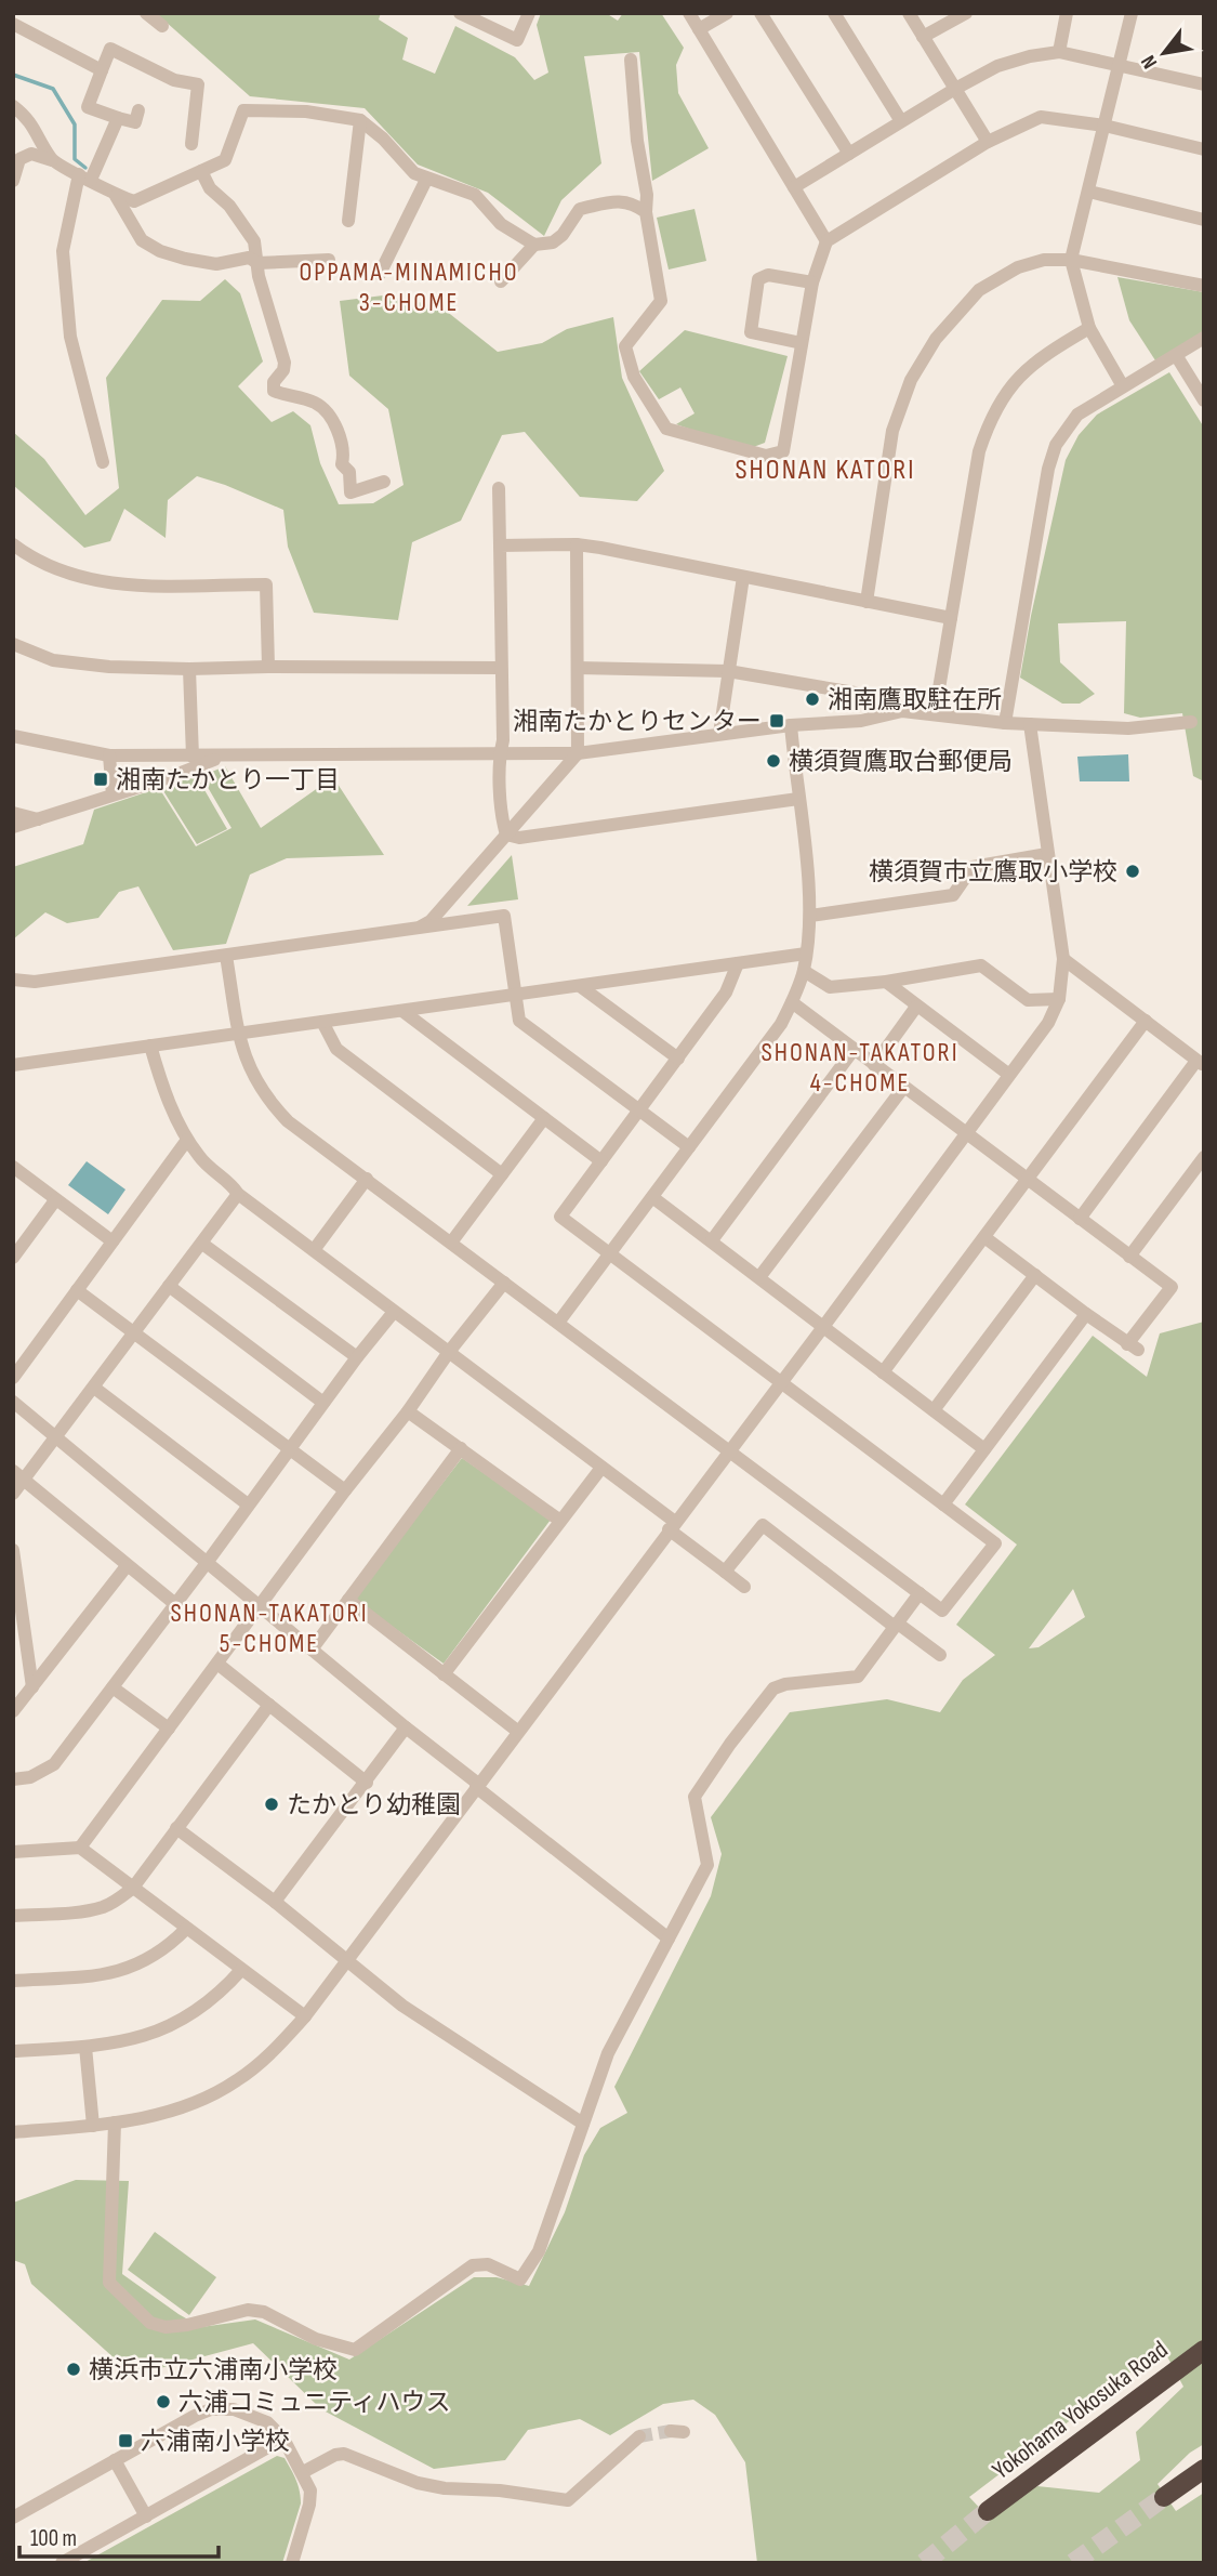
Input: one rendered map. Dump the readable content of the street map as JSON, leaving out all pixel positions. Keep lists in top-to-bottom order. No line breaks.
{"streets":{"highway":["Yokohama Yokosuka Road"]},"districts":["OPPAMA-MINAMICHO 3-CHOME","SHONAN KATORI","SHONAN-TAKATORI 4-CHOME","SHONAN-TAKATORI 5-CHOME"],"places":{"other":["湘南鷹取駐在所","横須賀鷹取台郵便局","横須賀市立鷹取小学校","たかとり幼稚園","横浜市立六浦南小学校","六浦コミュニティハウス"],"transit":["湘南たかとりセンター","湘南たかとり一丁目","六浦南小学校"]},"scale_bar":"100 m","north":"bottom left"}
